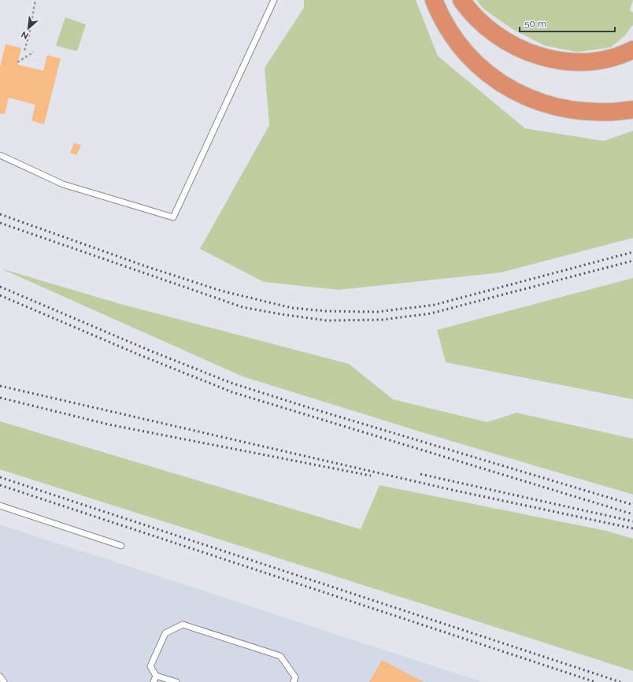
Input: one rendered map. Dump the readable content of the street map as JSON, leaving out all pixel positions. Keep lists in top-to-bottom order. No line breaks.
{"scale_bar":"50 m","north":"bottom left"}
